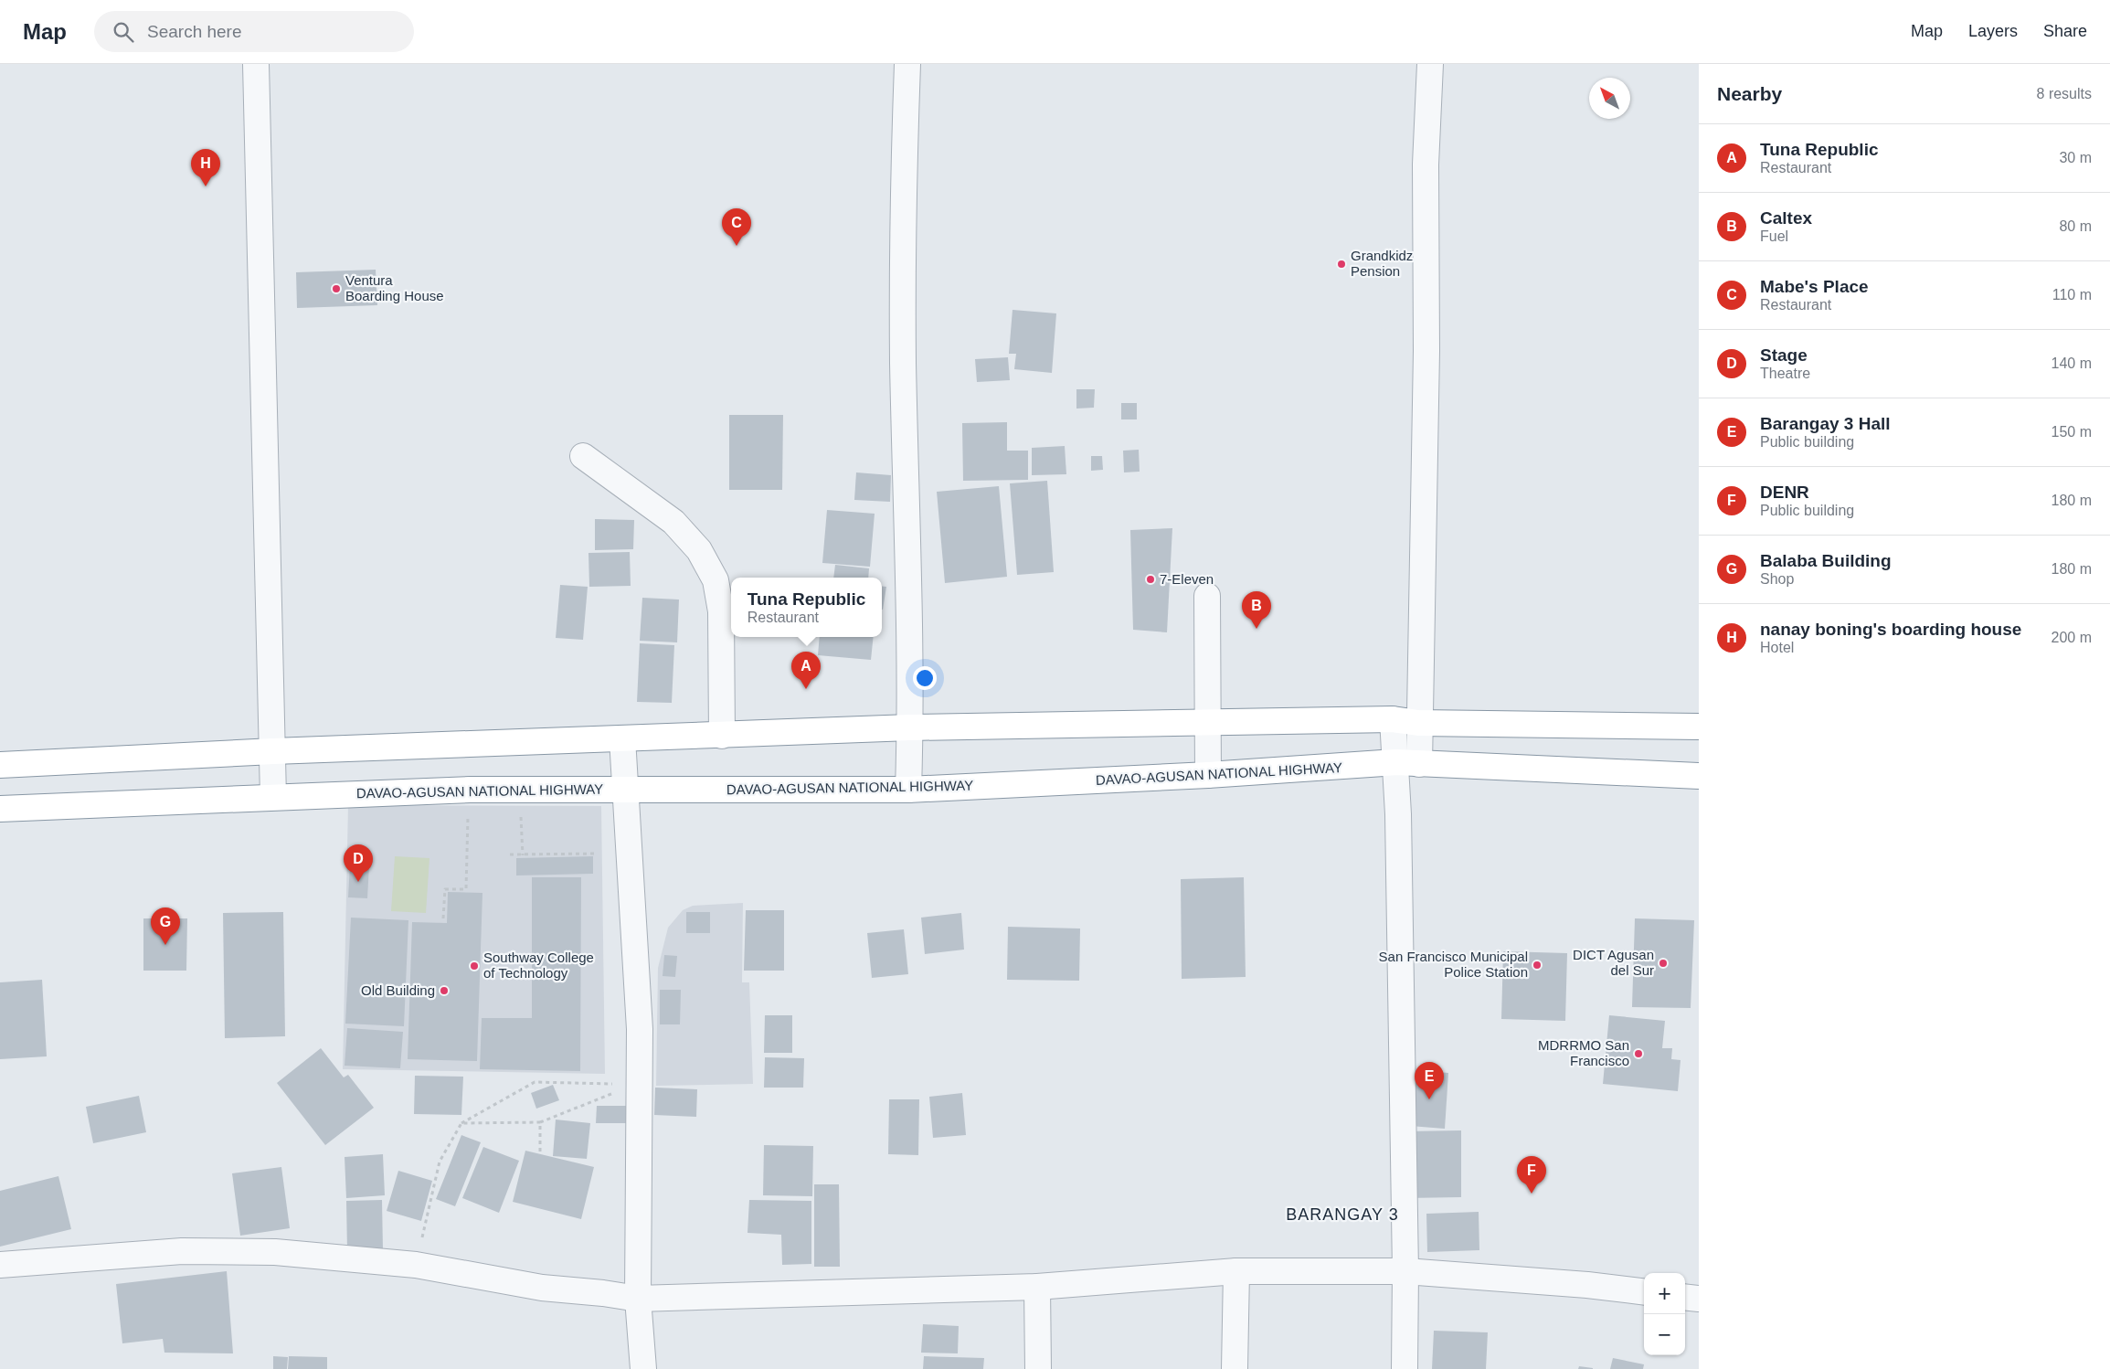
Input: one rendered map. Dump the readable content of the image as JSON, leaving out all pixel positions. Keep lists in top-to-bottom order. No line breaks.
{"streets":{"highway":["DAVAO-AGUSAN NATIONAL HIGHWAY"]},"districts":["BARANGAY 3"],"places":["Grandkidz Pension","Ventura Boarding House","7-Eleven","DICT Agusan del Sur","San Francisco Municipal Police Station","Southway College of Technology","Old Building","MDRRMO San Francisco"],"north":"top left","page":{"header":"Map","search":"Search here","nav":["Map","Layers","Share"],"heading":["Nearby","8 results"],"list":[{"mark":"A","name":"Tuna Republic","note":"Restaurant","value":"30 m"},{"mark":"B","name":"Caltex","note":"Fuel","value":"80 m"},{"mark":"C","name":"Mabe's Place","note":"Restaurant","value":"110 m"},{"mark":"D","name":"Stage","note":"Theatre","value":"140 m"},{"mark":"E","name":"Barangay 3 Hall","note":"Public building","value":"150 m"},{"mark":"F","name":"DENR","note":"Public building","value":"180 m"},{"mark":"G","name":"Balaba Building","note":"Shop","value":"180 m"},{"mark":"H","name":"nanay boning's boarding house","note":"Hotel","value":"200 m"}],"pins":["H","C","B","A","D","G","E","F"],"popup":["Tuna Republic","Restaurant"],"map_buttons":["+","−"]}}
